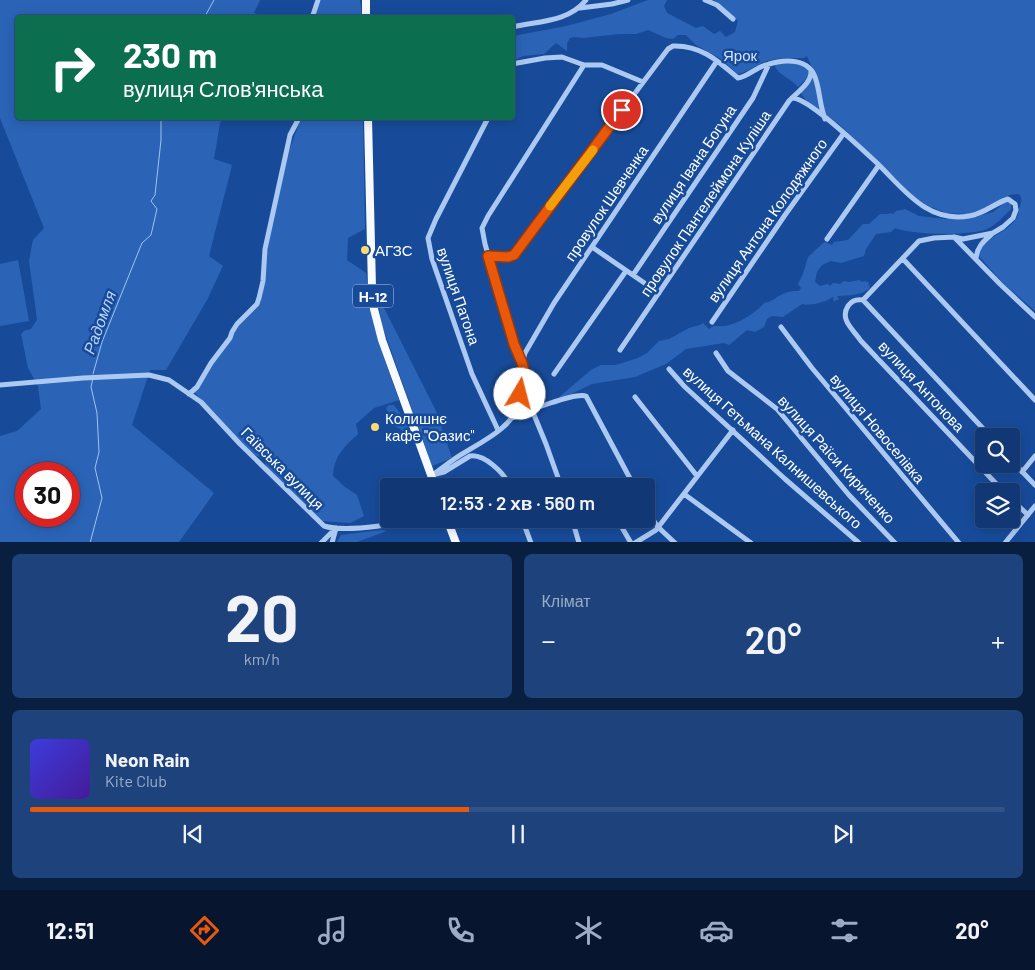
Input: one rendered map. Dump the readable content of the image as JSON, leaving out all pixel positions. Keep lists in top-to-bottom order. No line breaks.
{"streets":{"main road":["Н-12"],"street":["вулиця Івана Богуна","провулок Шевченка","провулок Пантелеймона Куліша","вулиця Антона Колодяжного","вулиця Патона","вулиця Антонова","вулиця Новоселівка","вулиця Гетьмана Калнишевського","вулиця Раїси Кириченко","Гаївська вулиця"]},"water":["Радомля"],"parks":["Ярок"],"places":["АГЗС","Колишнє кафе \"Оазис\""],"page":{"turn":["230 m","вулиця Слов'янська"],"limit":"30","trip":"12:53 · 2 хв · 560 m","tile":[["20","km/h"],"Клімат"],"heat":["−","20°","+"],"song":["Neon Rain","Kite Club"],"tabs":["12:51","20°"]}}
